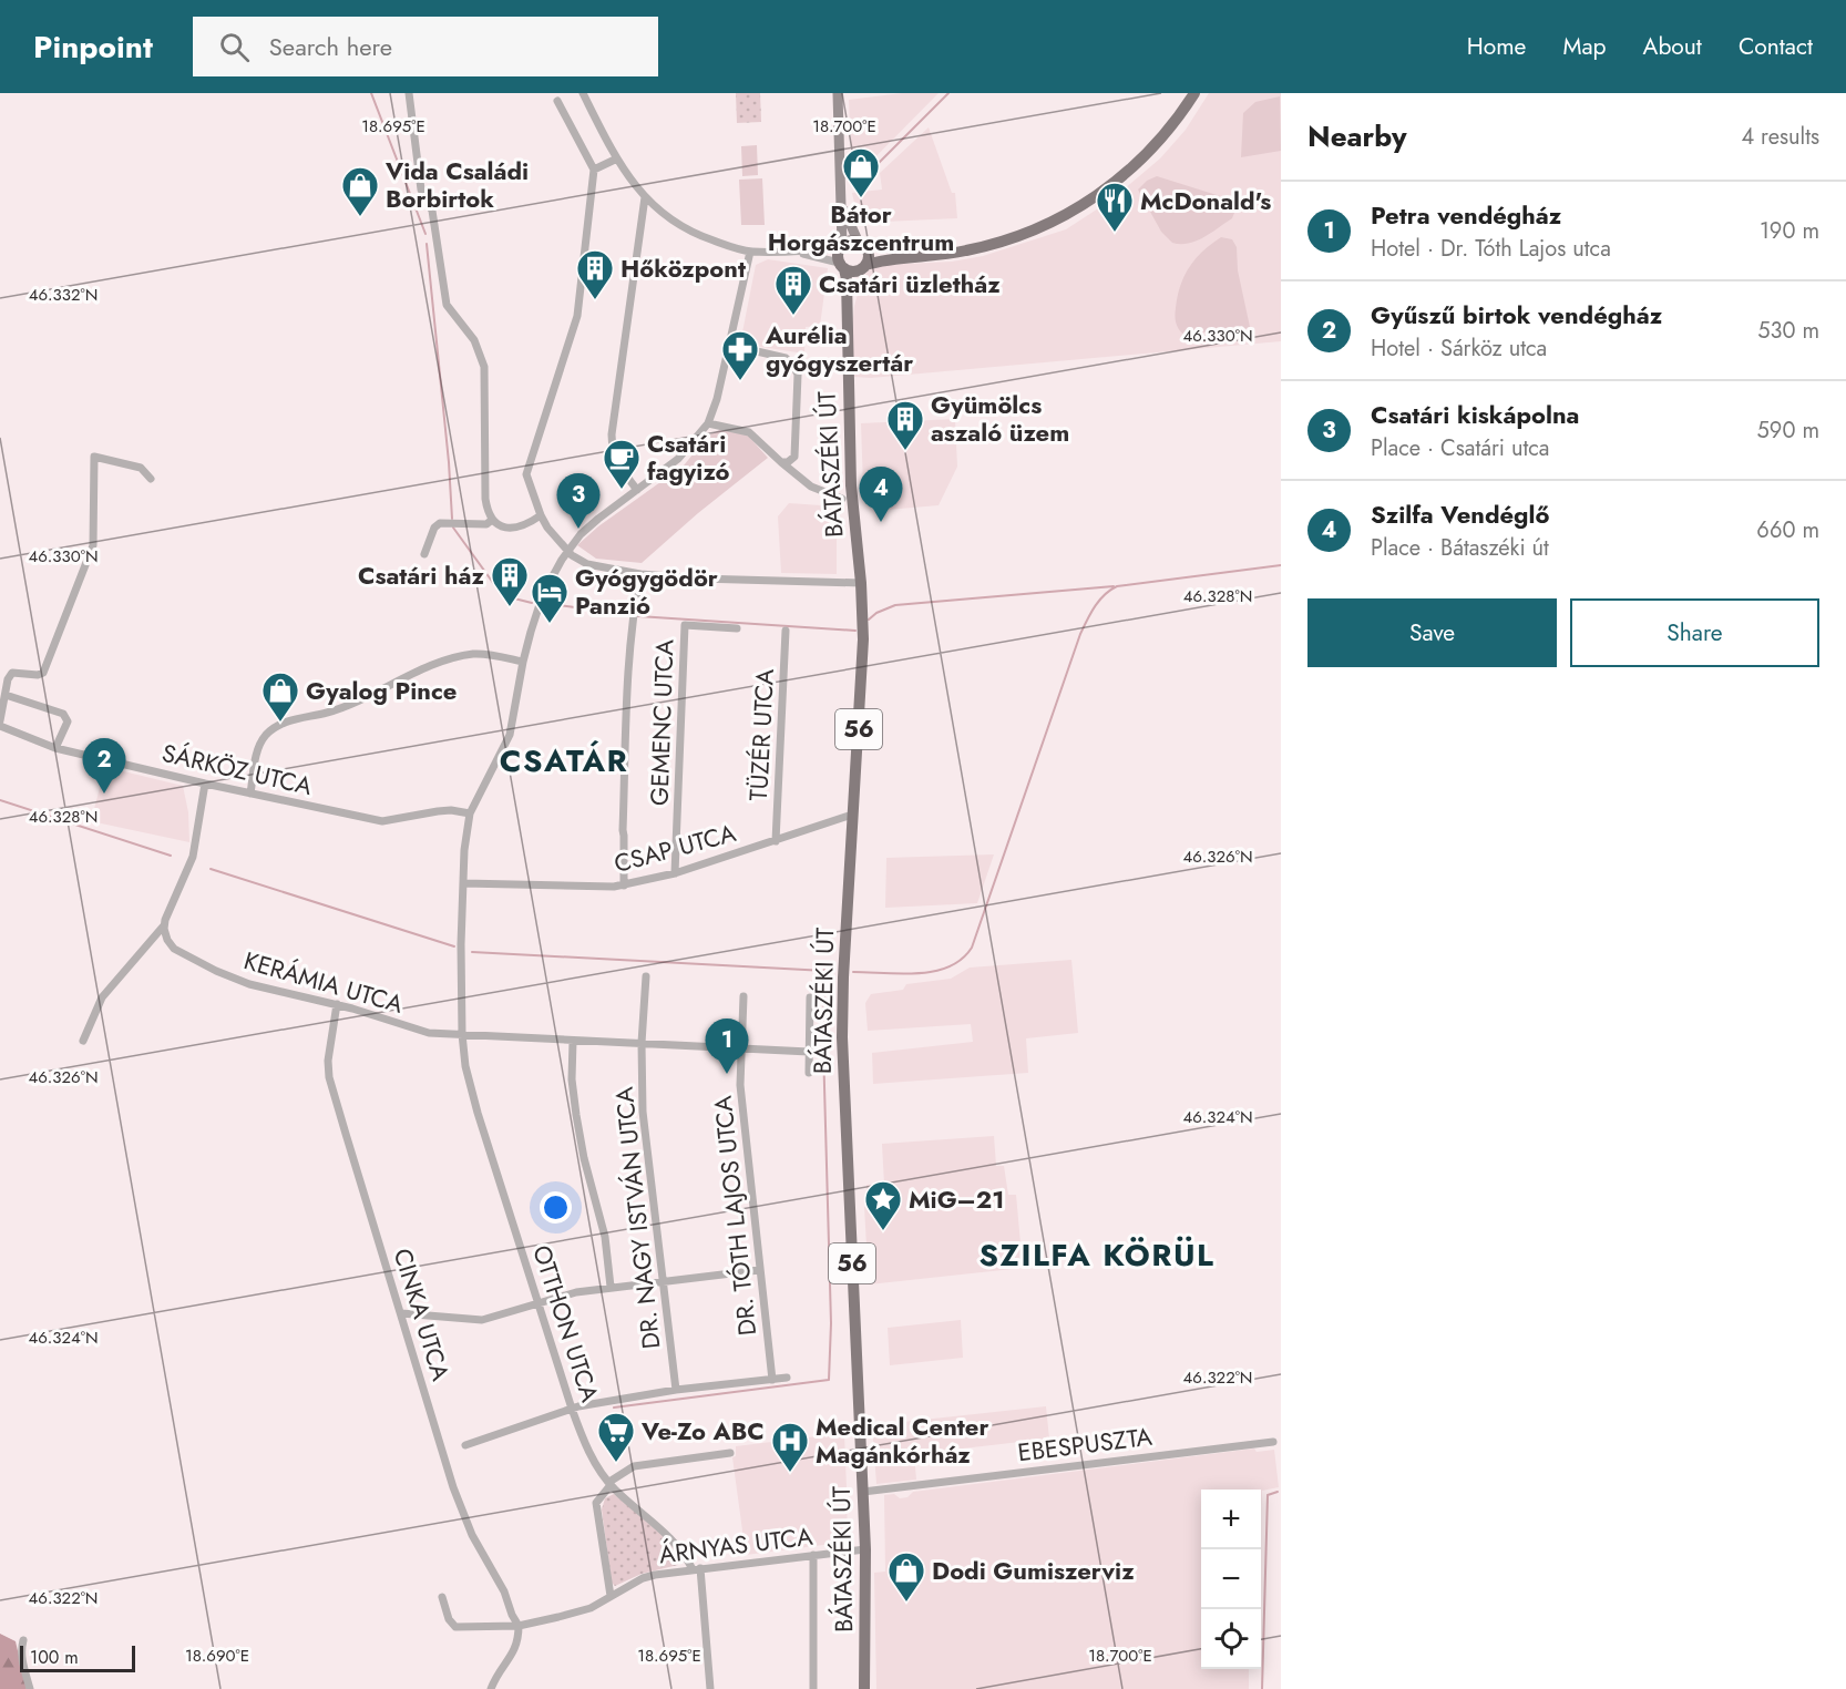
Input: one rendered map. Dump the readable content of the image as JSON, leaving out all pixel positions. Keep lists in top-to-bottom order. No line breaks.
{"streets":{"main road":["BÁTASZÉKI ÚT","56"],"street":["GEMENC UTCA","TÜZÉR UTCA","SÁRKÖZ UTCA","CSAP UTCA","KERÁMIA UTCA","DR. TÓTH LAJOS UTCA","DR. NAGY ISTVÁN UTCA","CINKA UTCA","OTTHON UTCA","EBESPUSZTA","ÁRNYAS UTCA"]},"crossings":[["BÁTASZÉKI ÚT","56"],["BÁTASZÉKI ÚT","CSAP UTCA"],["BÁTASZÉKI ÚT","EBESPUSZTA"],["BÁTASZÉKI ÚT","ÁRNYAS UTCA"],["GEMENC UTCA","CSAP UTCA"],["TÜZÉR UTCA","CSAP UTCA"],["SÁRKÖZ UTCA","OTTHON UTCA"],["CSAP UTCA","OTTHON UTCA"],["KERÁMIA UTCA","DR. TÓTH LAJOS UTCA"],["KERÁMIA UTCA","DR. NAGY ISTVÁN UTCA"],["KERÁMIA UTCA","CINKA UTCA"],["KERÁMIA UTCA","OTTHON UTCA"],["CINKA UTCA","ÁRNYAS UTCA"],["OTTHON UTCA","ÁRNYAS UTCA"]],"districts":["CSATÁR","SZILFA KÖRÜL"],"places":{"shop":["Bátor Horgászcentrum","Vida Családi Borbirtok","Gyalog Pince","Dodi Gumiszerviz"],"restaurant":["McDonald's"],"building":["Hőközpont","Csatári üzletház","Gyümölcs aszaló üzem","Csatári ház"],"pharmacy":["Aurélia gyógyszertár"],"cafe":["Csatári fagyizó"],"hotel":["Gyógygödör Panzió"],"place":["MiG–21"],"supermarket":["Ve-Zo ABC"],"hospital":["Medical Center Magánkórház"]},"scale_bar":"100 m","page":{"header":"Pinpoint","search":"Search here","nav":["Home","Map","About","Contact"],"heading":["Nearby","4 results"],"list":[{"mark":"1","name":"Petra vendégház","note":"Hotel · Dr. Tóth Lajos utca","value":"190 m"},{"mark":"2","name":"Gyűszű birtok vendégház","note":"Hotel · Sárköz utca","value":"530 m"},{"mark":"3","name":"Csatári kiskápolna","note":"Place · Csatári utca","value":"590 m"},{"mark":"4","name":"Szilfa Vendéglő","note":"Place · Bátaszéki út","value":"660 m"}],"pins":["4","3","2","1"],"buttons":["Save","Share"],"map_buttons":["+","−"],"scale":"100 m"},"coordinates":["18.695°E","18.700°E","46.332°N","46.330°N","46.328°N","46.326°N","46.324°N","46.322°N","18.690°E"]}
